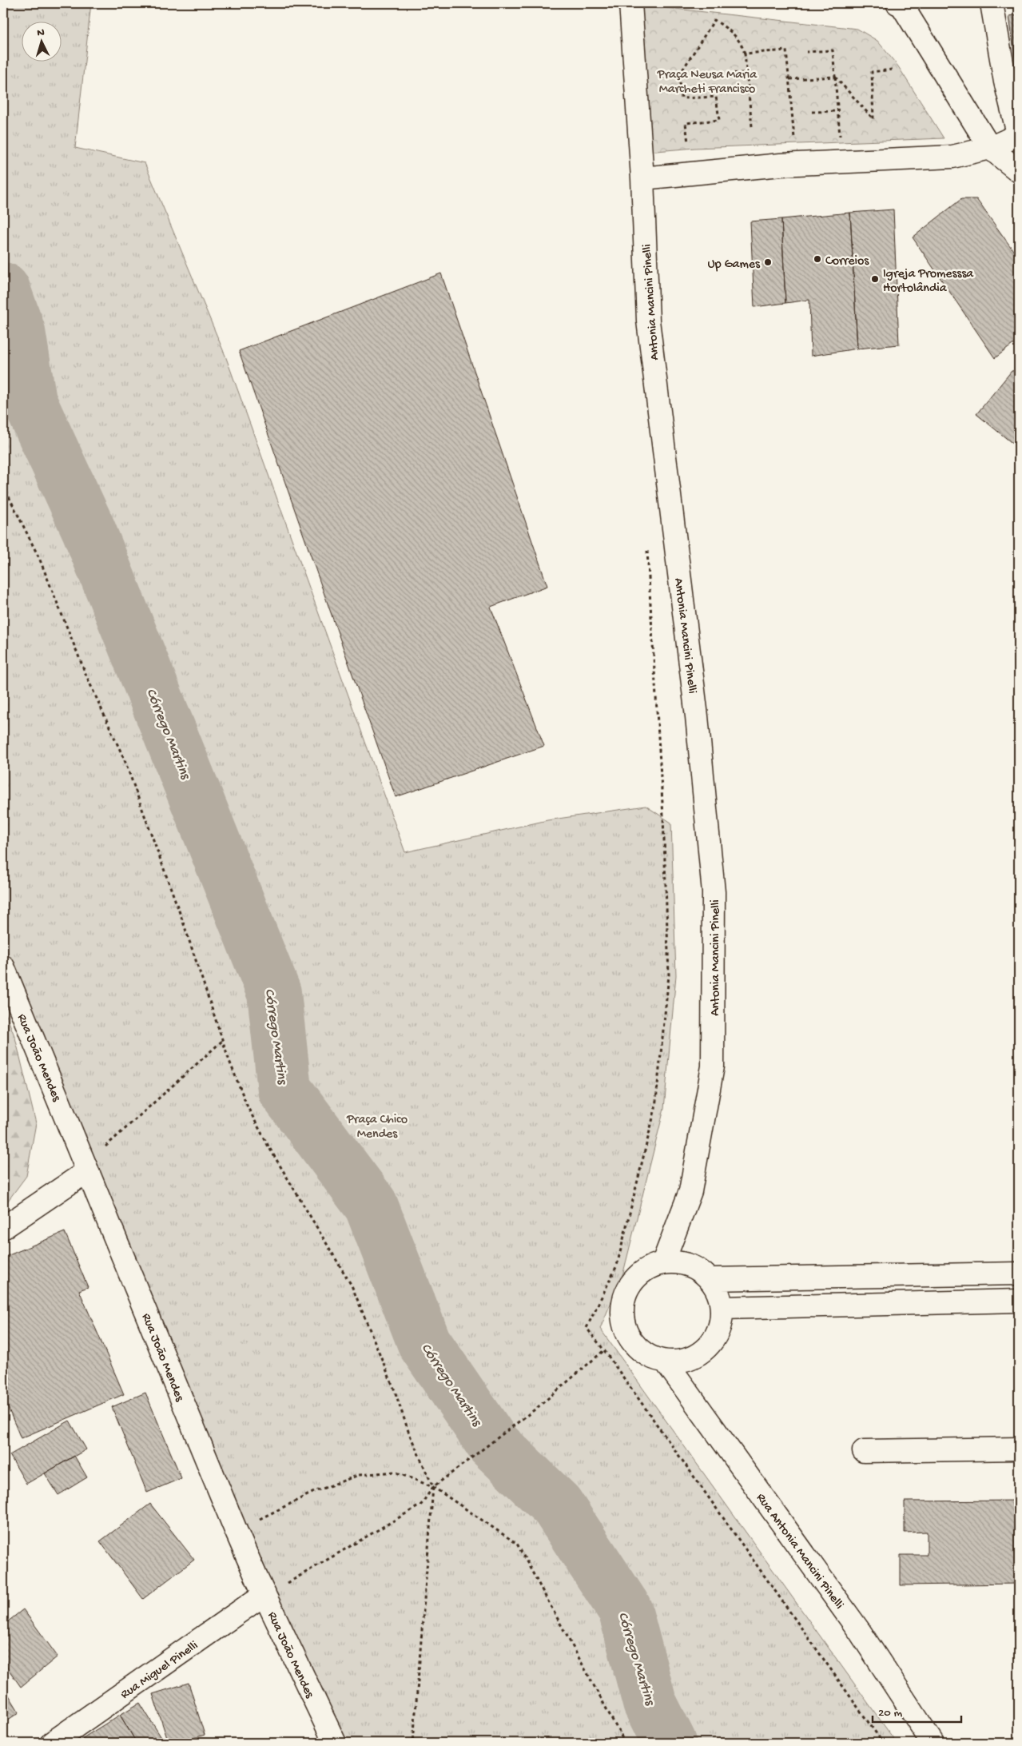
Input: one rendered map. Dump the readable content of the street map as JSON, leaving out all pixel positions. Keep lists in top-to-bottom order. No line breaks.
{"streets":{"street":["Antonia Mancini Pinelli","Rua João Mendes","Rua Antonia Mancini Pinelli","Rua Miguel Pinelli"]},"crossings":[["Antonia Mancini Pinelli","Rua Antonia Mancini Pinelli"],["Rua João Mendes","Rua Miguel Pinelli"]],"water":["Córrego Martins"],"parks":["Praça Neusa Maria Marcheti Francisco","Praça Chico Mendes"],"places":["Correios","Up Games","Igreja Promesssa Hortolândia"],"scale_bar":"20 m","north":"top"}
